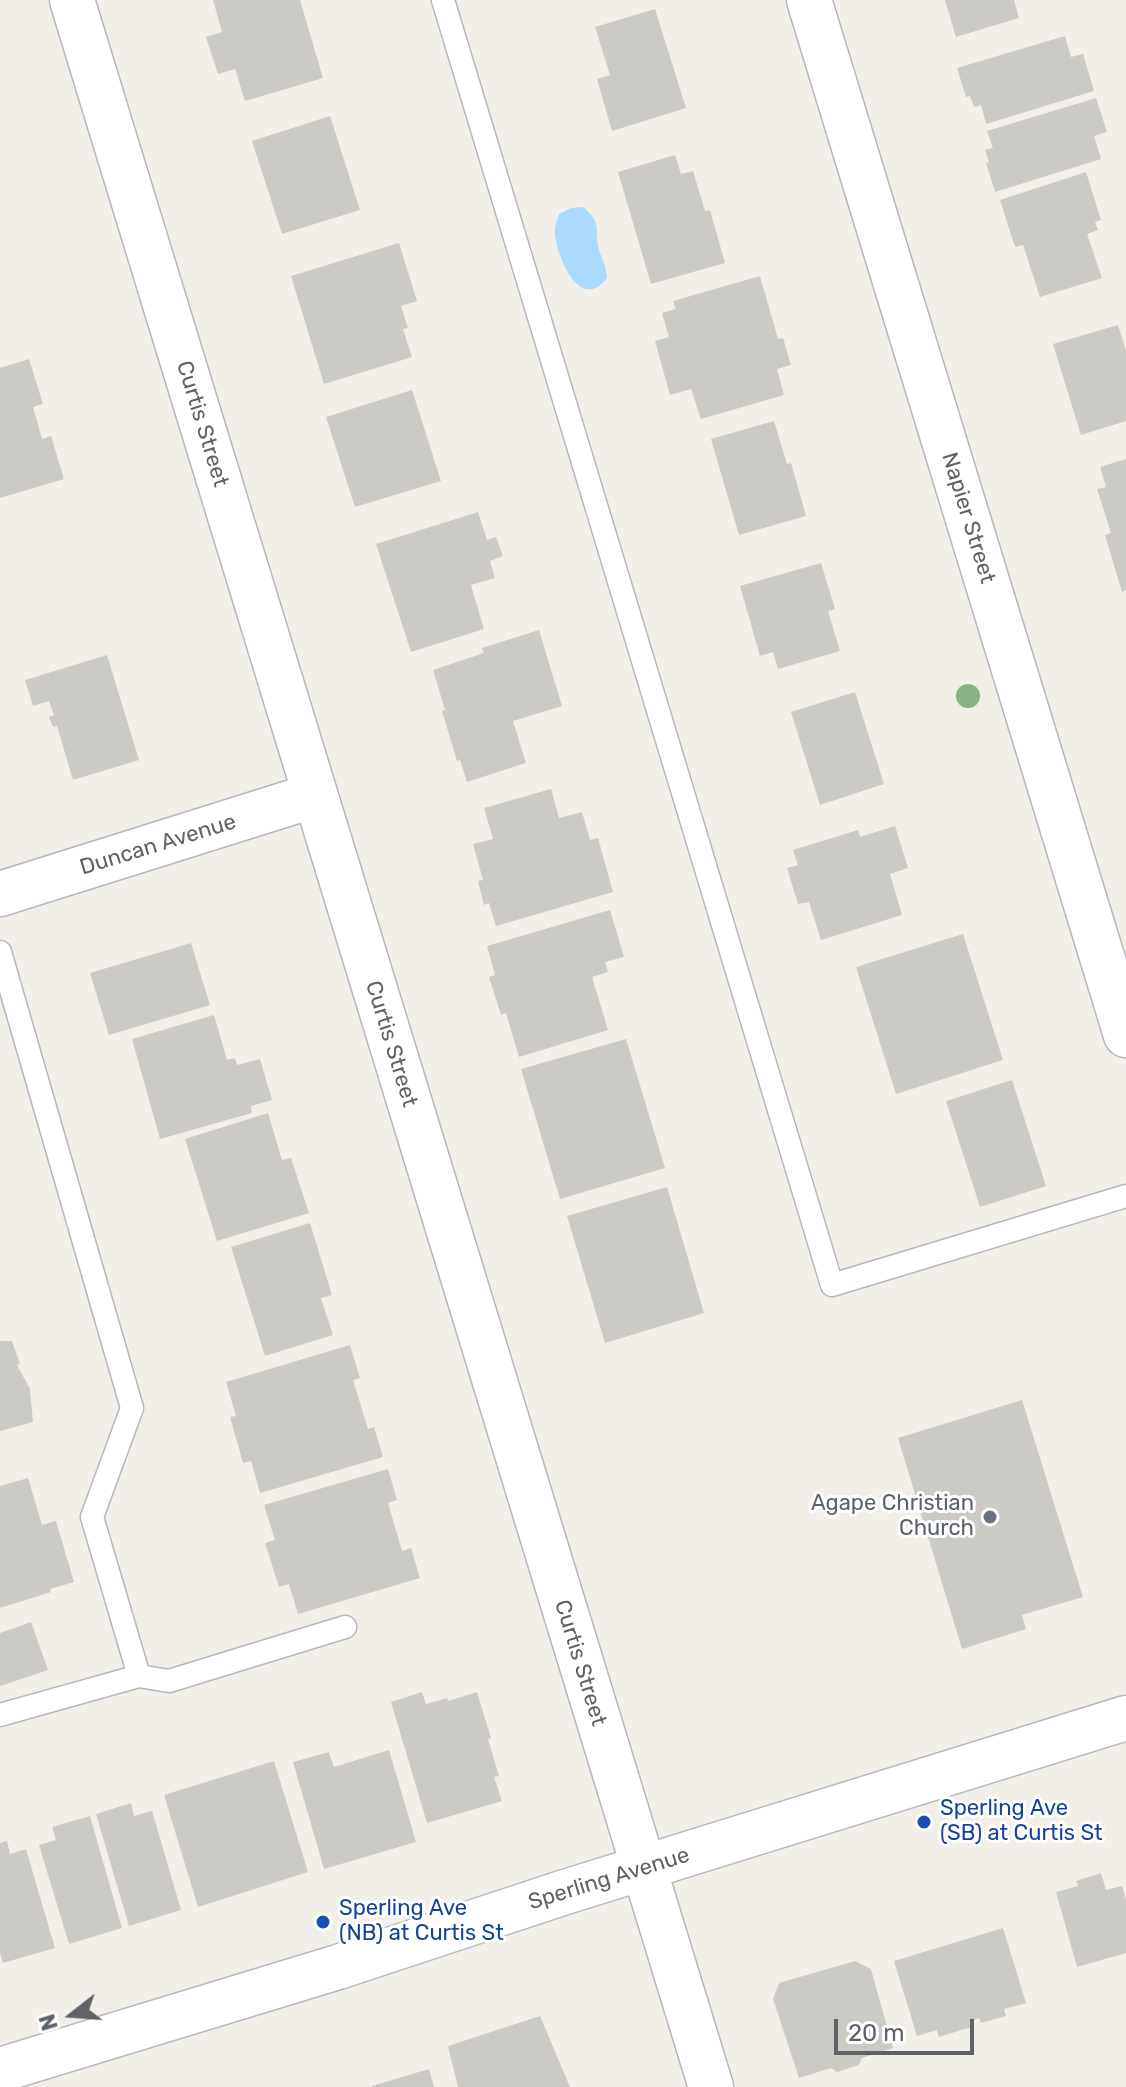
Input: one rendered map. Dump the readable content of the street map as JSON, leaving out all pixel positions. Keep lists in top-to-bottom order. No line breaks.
{"streets":{"street":["Curtis Street","Napier Street","Duncan Avenue","Sperling Avenue"]},"crossings":[["Curtis Street","Duncan Avenue"],["Curtis Street","Sperling Avenue"]],"places":["Agape Christian Church","Sperling Ave (SB) at Curtis St","Sperling Ave (NB) at Curtis St"],"scale_bar":"20 m","north":"left"}
